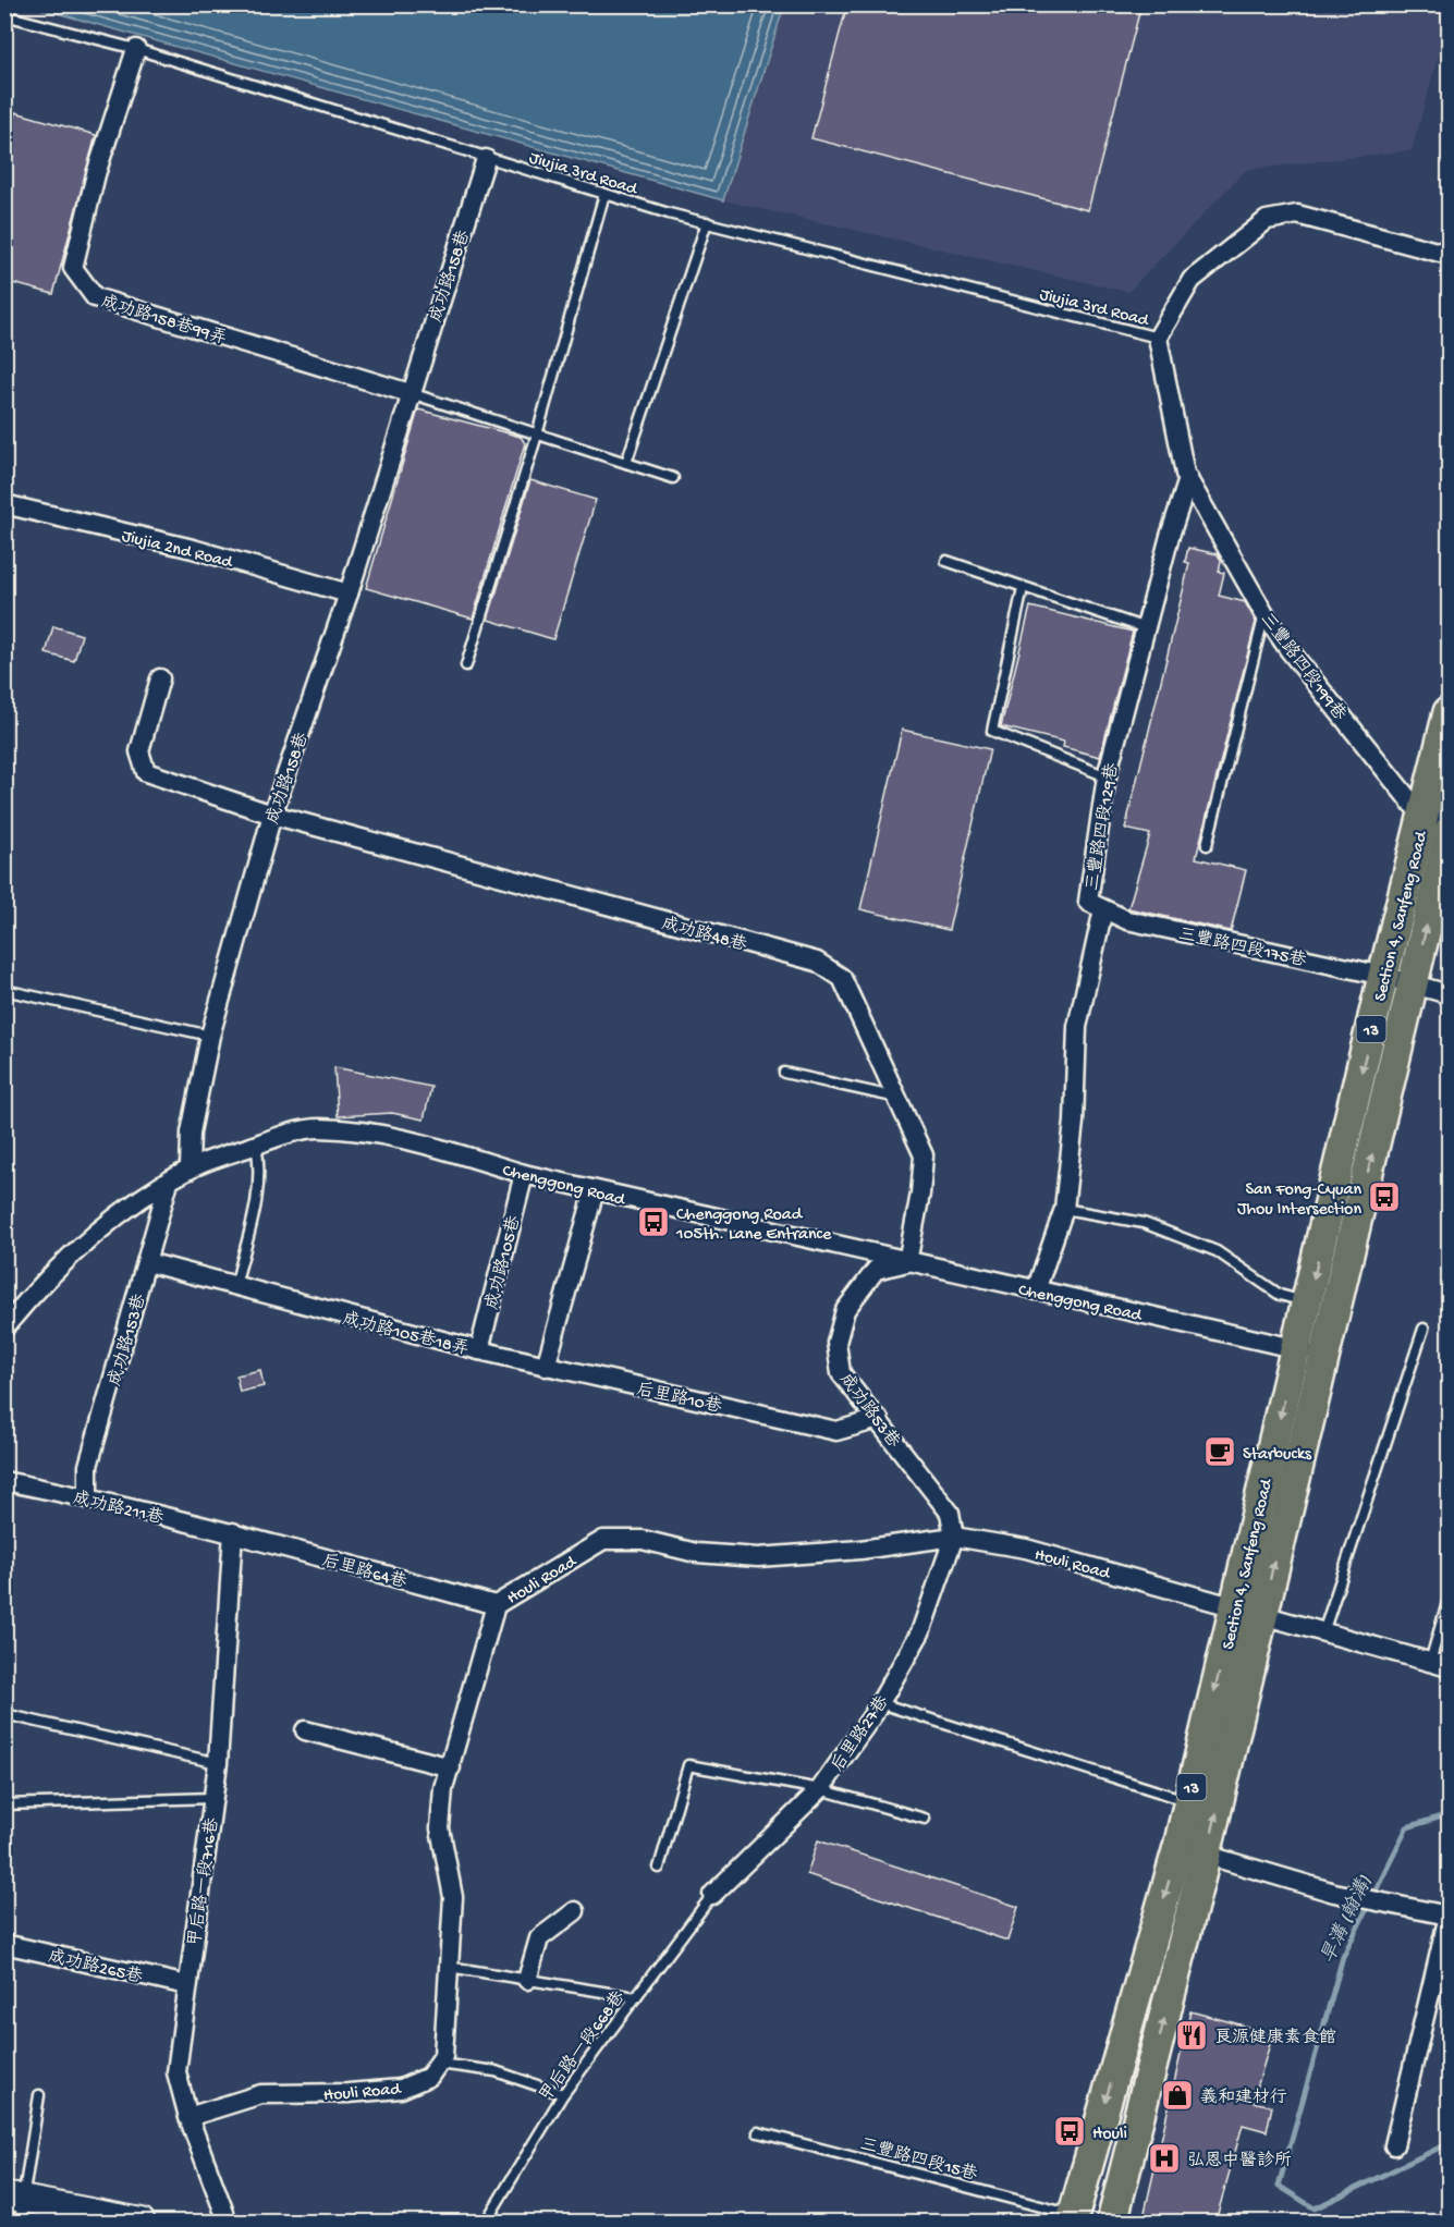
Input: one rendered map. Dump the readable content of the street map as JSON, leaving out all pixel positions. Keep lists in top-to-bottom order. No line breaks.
{"streets":{"main road":["Section 4, Sanfeng Road","13"],"street":["成功路158巷","成功路158巷99弄","Jiujia 2nd Road","三豐路四段199巷","三豐路四段129巷","成功路48巷","三豐路四段175巷","Chenggong Road","成功路105巷","成功路105巷18弄","成功路153巷","后里路10巷","成功路53巷","成功路211巷","Houli Road","后里路64巷","后里路27巷","甲后路一段716巷","成功路265巷"],"lane":["Jiujia 3rd Road","甲后路一段668巷","三豐路四段15巷"]},"crossings":[["Jiujia 3rd Road","成功路158巷"],["Jiujia 3rd Road","成功路158巷99弄"],["Jiujia 3rd Road","三豐路四段199巷"],["成功路158巷","成功路158巷99弄"],["成功路158巷","Jiujia 2nd Road"],["成功路158巷","成功路48巷"],["成功路158巷","Chenggong Road"],["三豐路四段199巷","三豐路四段129巷"],["三豐路四段199巷","Section 4, Sanfeng Road"],["三豐路四段129巷","三豐路四段175巷"],["三豐路四段129巷","Chenggong Road"],["Section 4, Sanfeng Road","三豐路四段175巷"],["Section 4, Sanfeng Road","Chenggong Road"],["Section 4, Sanfeng Road","Houli Road"],["Section 4, Sanfeng Road","三豐路四段15巷"],["成功路48巷","Chenggong Road"],["成功路48巷","成功路53巷"],["Chenggong Road","成功路105巷"],["Chenggong Road","成功路153巷"],["Chenggong Road","成功路53巷"],["成功路105巷","成功路105巷18弄"],["成功路105巷","后里路10巷"],["成功路105巷18弄","成功路153巷"],["成功路105巷18弄","后里路10巷"],["成功路153巷","成功路211巷"],["后里路10巷","成功路53巷"],["成功路53巷","Houli Road"],["成功路53巷","后里路27巷"],["成功路211巷","后里路64巷"],["成功路211巷","甲后路一段716巷"],["Houli Road","后里路64巷"],["Houli Road","后里路27巷"],["Houli Road","甲后路一段716巷"],["后里路64巷","甲后路一段716巷"],["后里路27巷","甲后路一段668巷"],["甲后路一段716巷","成功路265巷"]],"water":["旱溝 (翰溝)"],"places":{"bus stop":["San Fong-Cyuan Jhou Intersection","Chenggong Road 105th. Lane Entrance","Houli"],"cafe":["Starbucks"],"restaurant":["良源健康素食館"],"shop":["義和建材行"],"hospital":["弘恩中醫診所"]}}
